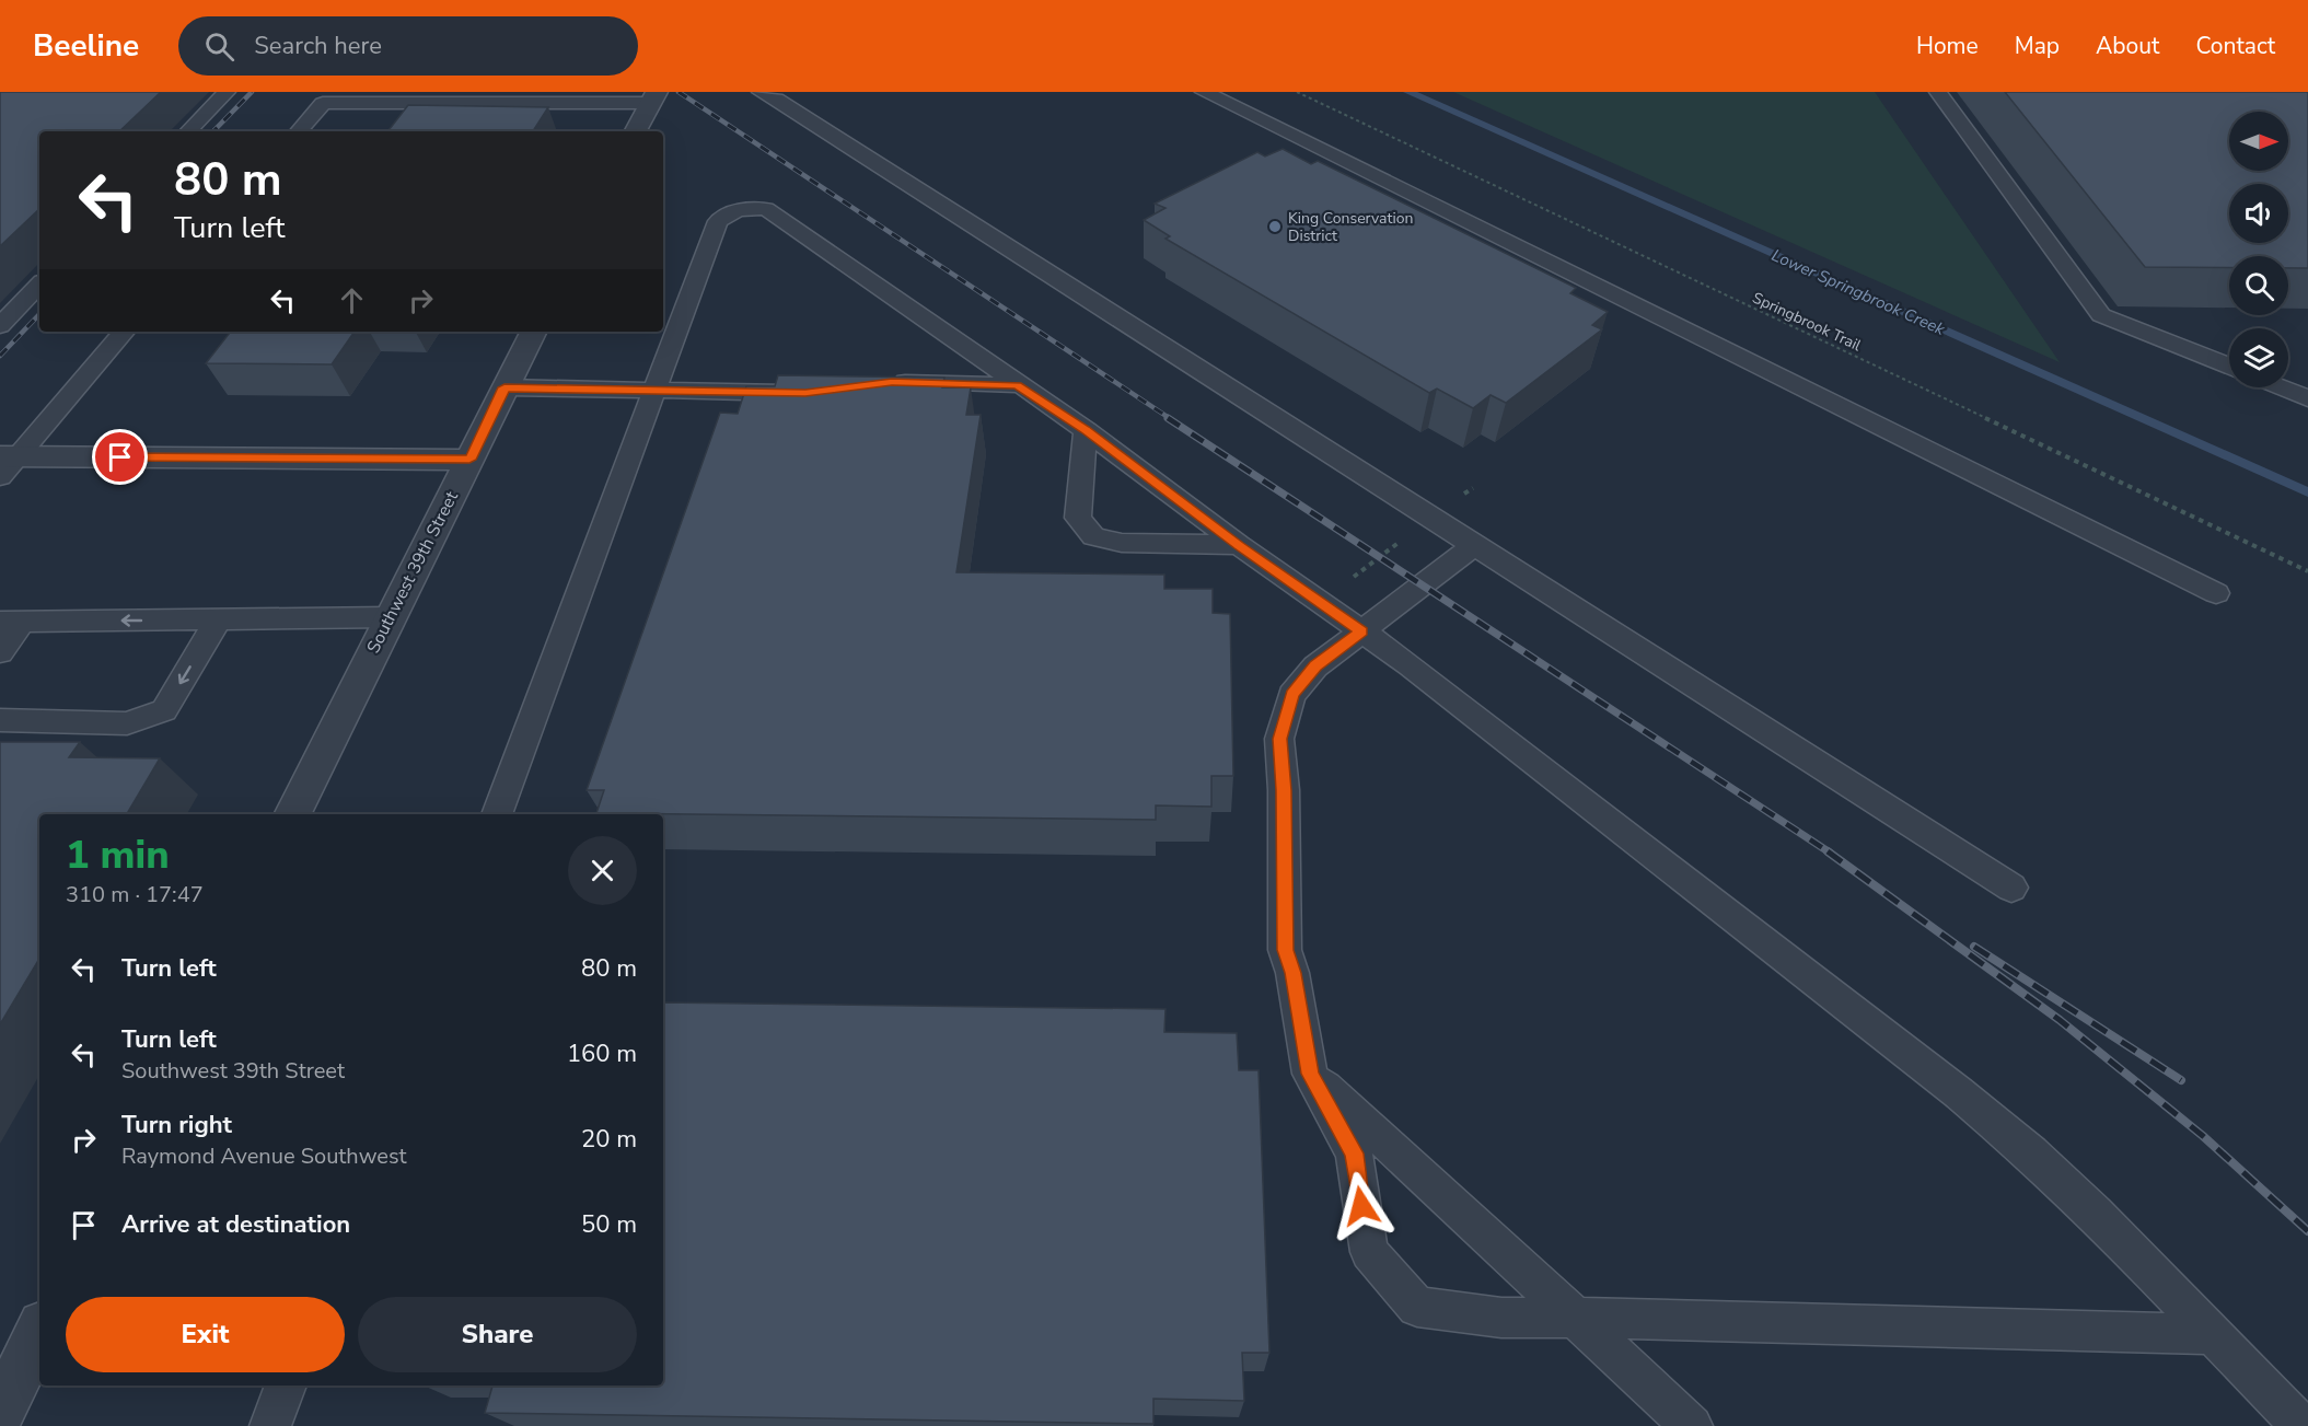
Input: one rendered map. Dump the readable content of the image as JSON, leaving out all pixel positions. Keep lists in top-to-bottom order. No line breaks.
{"streets":{"street":["Southwest 39th Street"],"path":["Springbrook Trail"]},"water":["Lower Springbrook Creek"],"places":["King Conservation District"],"north":"right","page":{"header":"Beeline","search":"Search here","nav":["Home","Map","About","Contact"],"turn":["80 m","Turn left"],"heading":["1 min","310 m · 17:47"],"list":[{"name":"Turn left","value":"80 m"},{"name":"Turn left","note":"Southwest 39th Street","value":"160 m"},{"name":"Turn right","note":"Raymond Avenue Southwest","value":"20 m"},{"name":"Arrive at destination","value":"50 m"}],"buttons":["Exit","Share"]}}
